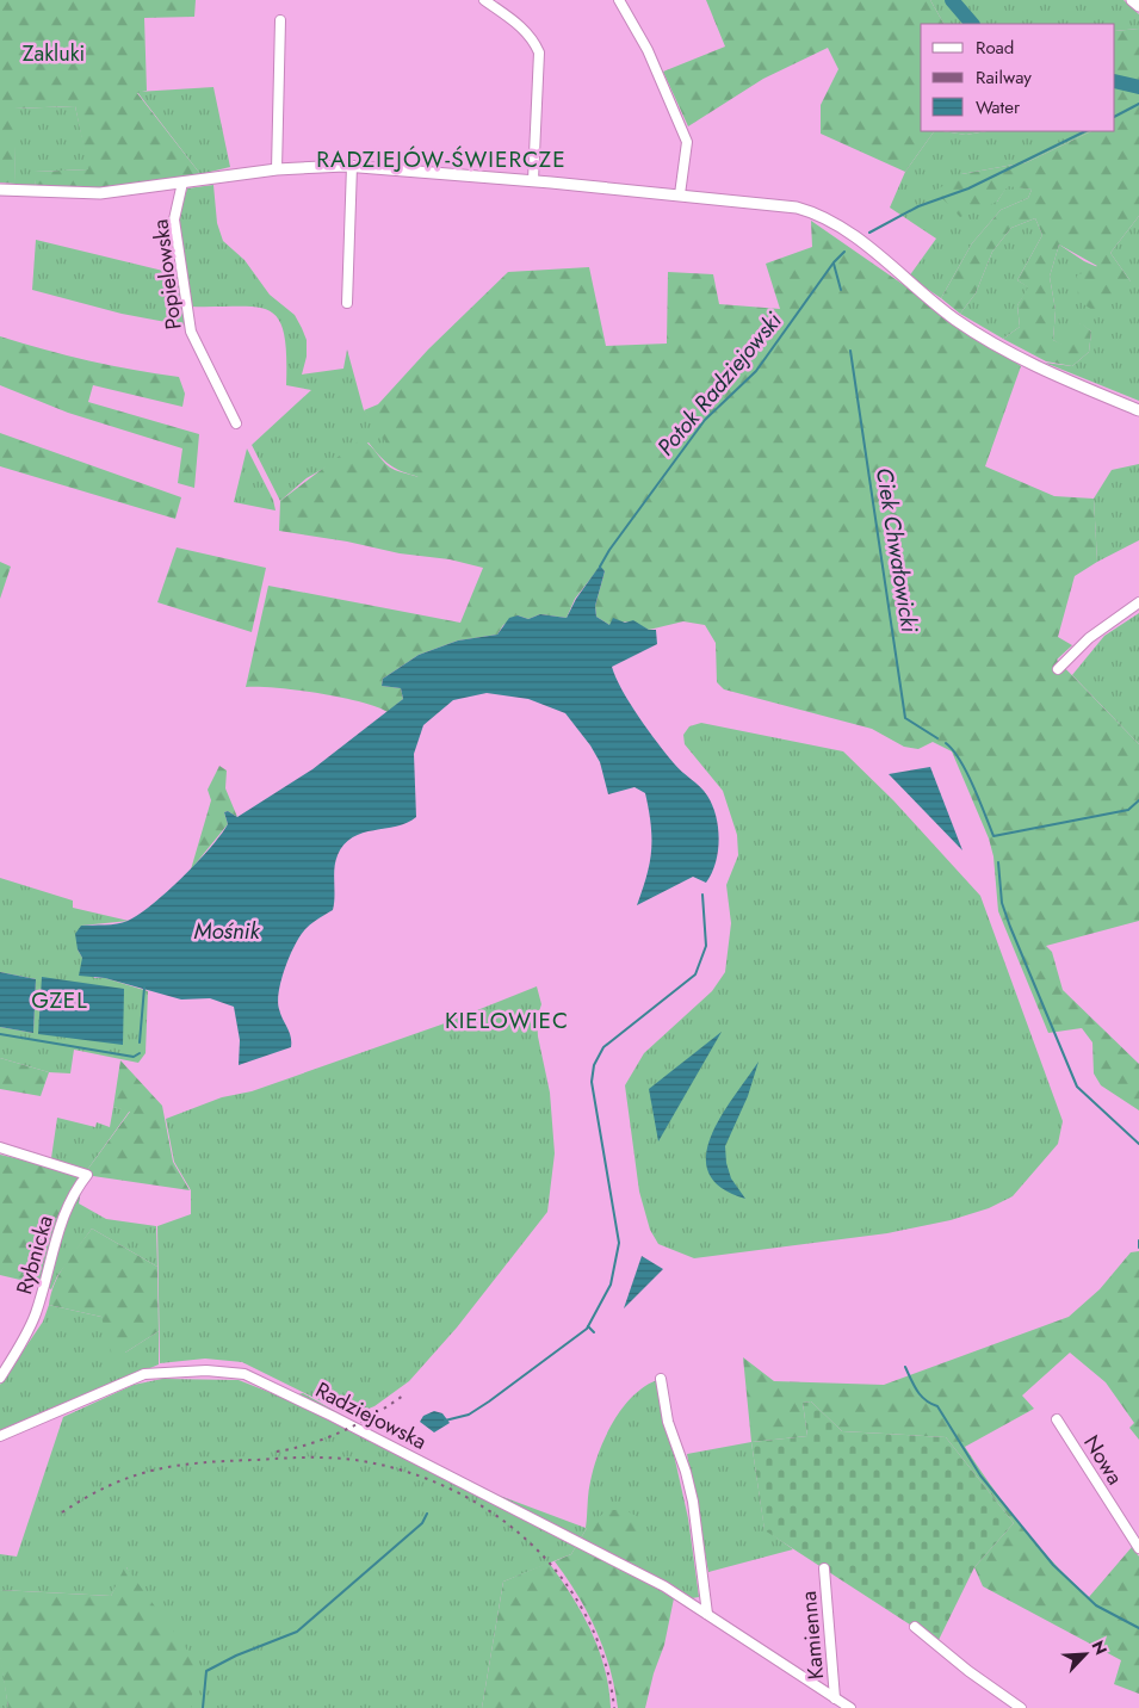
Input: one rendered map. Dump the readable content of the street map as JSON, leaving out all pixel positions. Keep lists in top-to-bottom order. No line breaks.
{"streets":{"street":["Popielowska","Rybnicka","Radziejowska","Nowa","Kamienna"]},"crossings":[["Radziejowska","Kamienna"]],"districts":["RADZIEJÓW-ŚWIERCZE","GZEL","KIELOWIEC"],"water":["Potok Radziejowski","Ciek Chwałowicki","Mośnik"],"parks":["Zakluki"],"legend":["Road","Railway","Water"],"north":"top right"}
